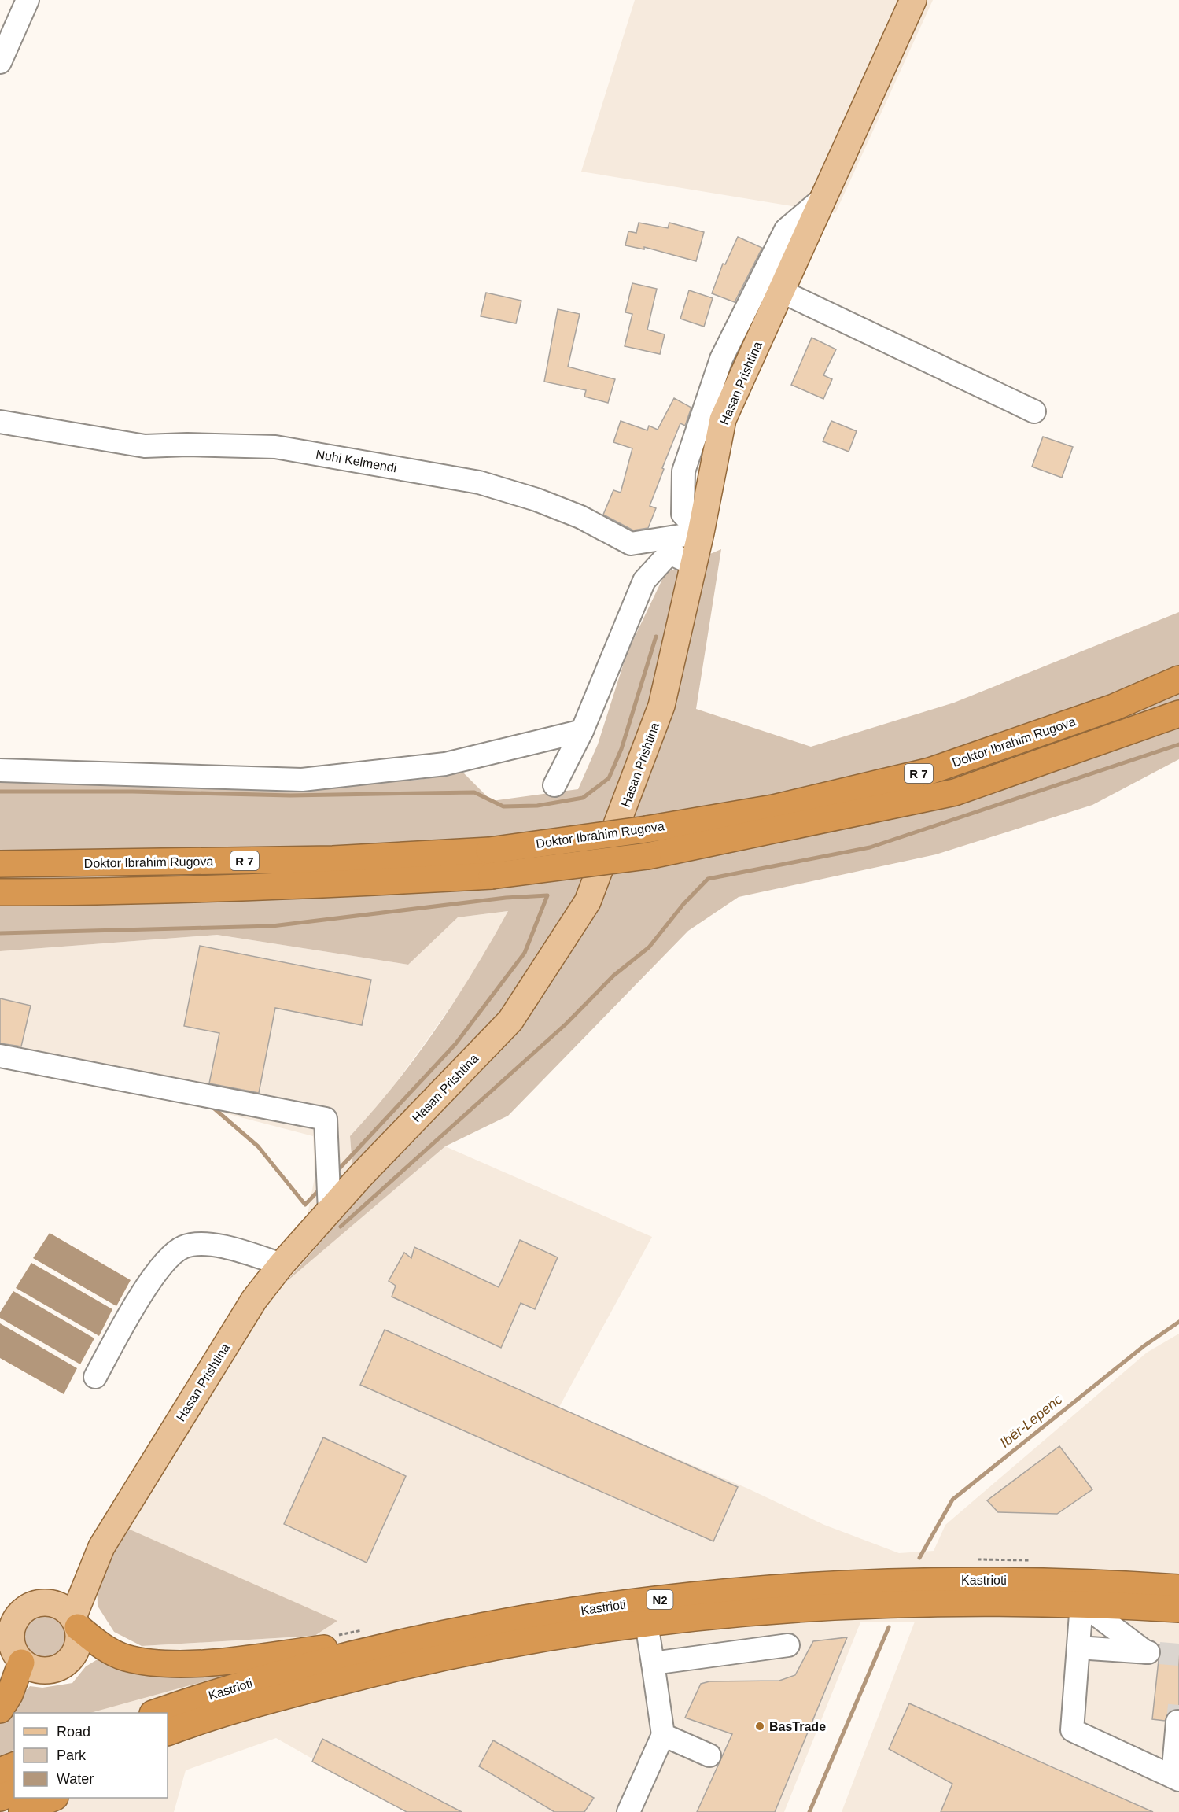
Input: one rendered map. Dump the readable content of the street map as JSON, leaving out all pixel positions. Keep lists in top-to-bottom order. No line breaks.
{"streets":{"highway":["Doktor Ibrahim Rugova","R 7","Kastrioti","N2"],"main road":["Hasan Prishtina"],"street":["Nuhi Kelmendi"]},"crossings":[["Hasan Prishtina","Nuhi Kelmendi"]],"water":["Ibër-Lepenc"],"places":["BasTrade"],"legend":["Road","Park","Water"]}
